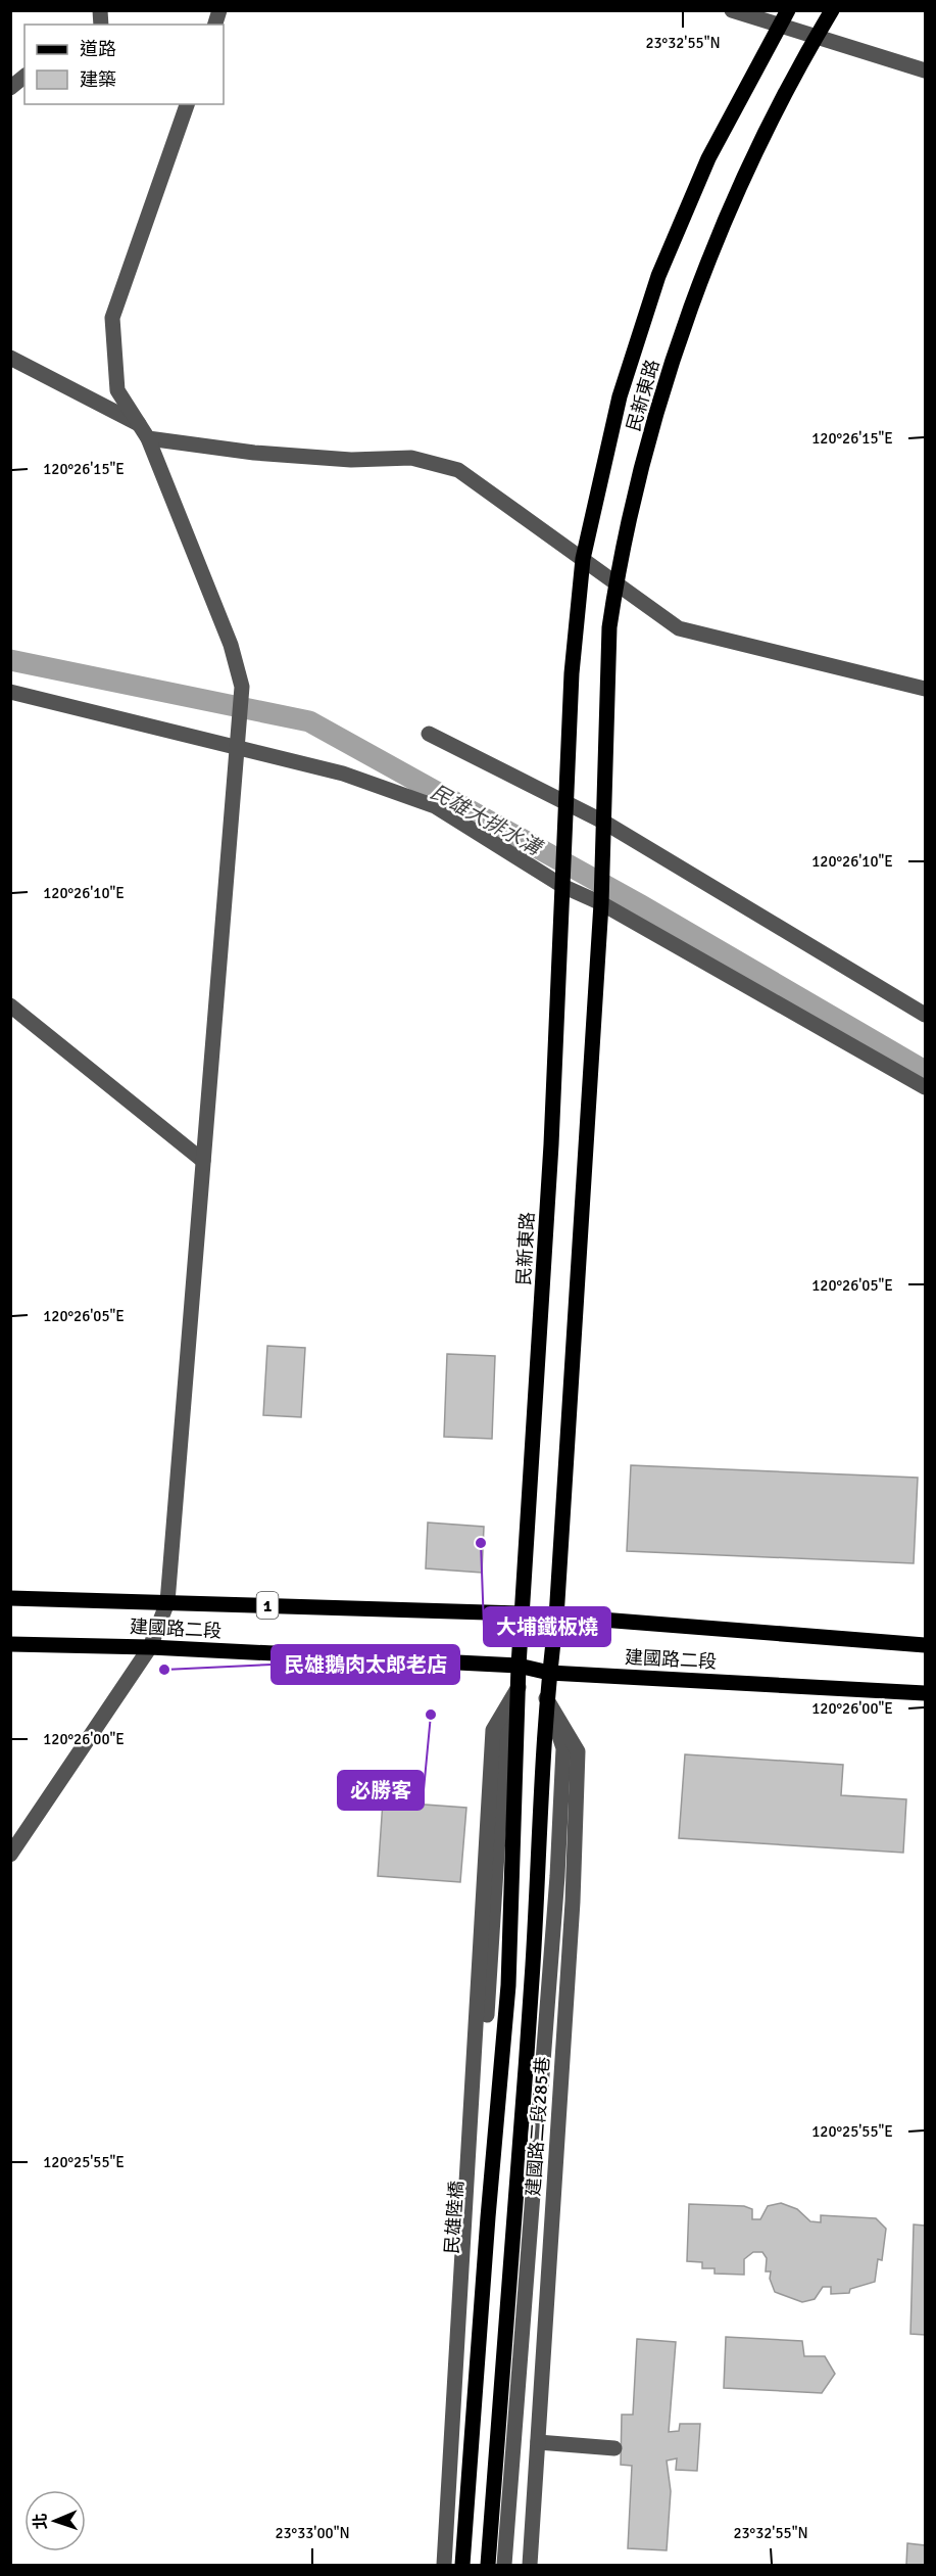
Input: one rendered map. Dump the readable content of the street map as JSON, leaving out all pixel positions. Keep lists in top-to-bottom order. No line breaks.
{"streets":{"main road":["民新東路","1","建國路二段","民雄陸橋"],"street":["建國路二段285巷"]},"crossings":[["民新東路","建國路二段"],["民新東路","民雄陸橋"]],"water":["民雄大排水溝"],"places":["大埔鐵板燒","民雄鵝肉太郎老店","必勝客"],"legend":["道路","建築"],"north":"left","coordinates":["23°32'55\"N","120°26'15\"E","120°26'10\"E","120°26'05\"E","120°26'00\"E","120°25'55\"E","23°33'00\"N"]}
